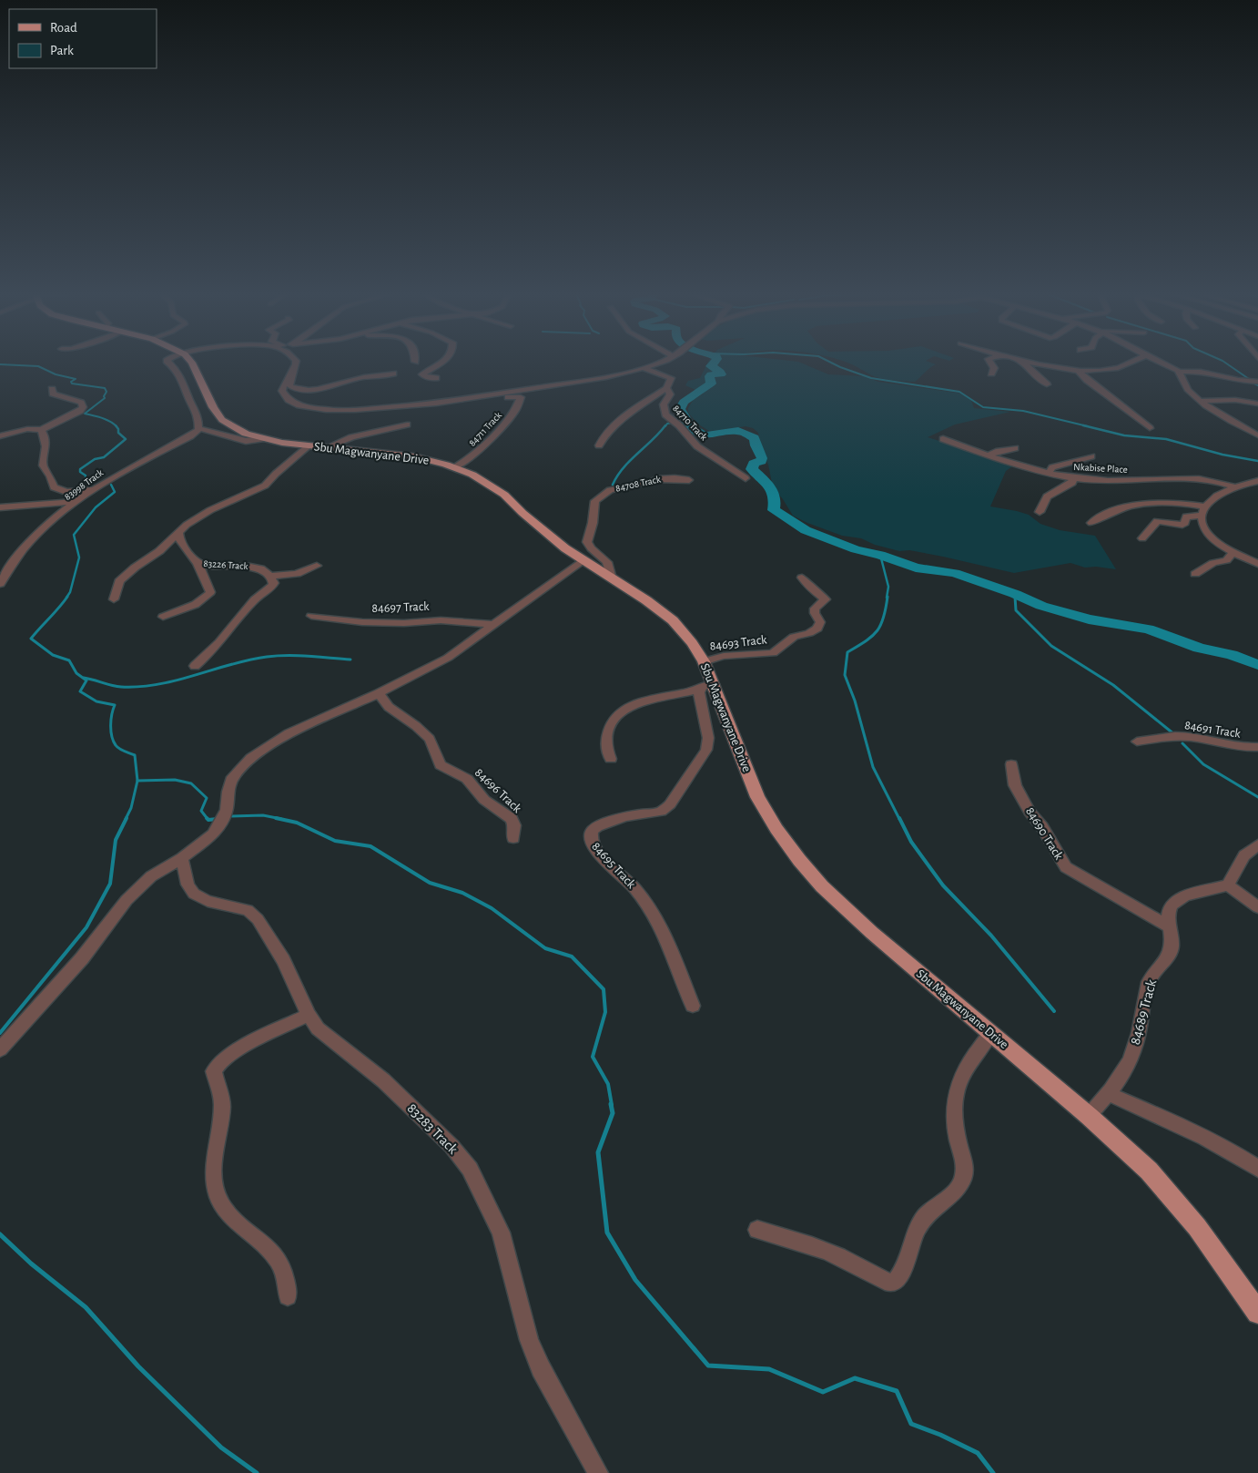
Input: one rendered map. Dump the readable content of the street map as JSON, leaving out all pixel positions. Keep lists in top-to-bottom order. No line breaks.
{"streets":{"main road":["Sbu Magwanyane Drive"],"street":["84710 Track","84711 Track","Nkabise Place","84708 Track","83998 Track","83226 Track","84697 Track","84693 Track","84691 Track","84696 Track","84690 Track","84695 Track","84689 Track","83283 Track"]},"crossings":[["84711 Track","Sbu Magwanyane Drive"],["Sbu Magwanyane Drive","84708 Track"],["Sbu Magwanyane Drive","84693 Track"],["Sbu Magwanyane Drive","84695 Track"],["Sbu Magwanyane Drive","84689 Track"],["84690 Track","84689 Track"]],"legend":["Road","Park"]}
